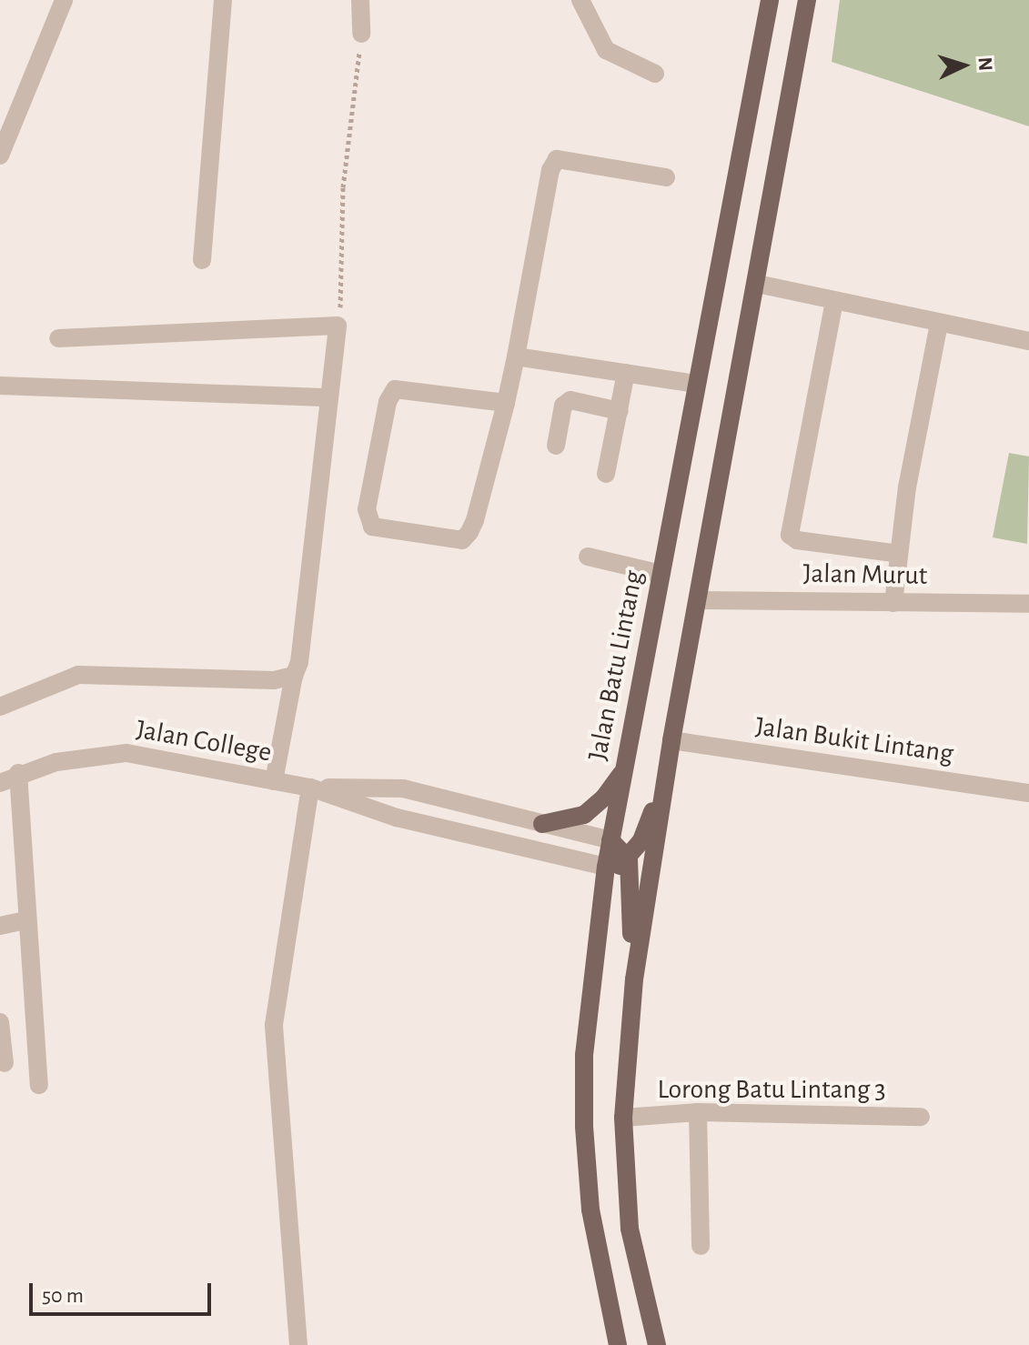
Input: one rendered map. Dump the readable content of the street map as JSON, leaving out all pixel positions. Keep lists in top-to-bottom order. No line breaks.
{"streets":{"main road":["Jalan Batu Lintang"],"street":["Jalan Murut","Jalan Bukit Lintang","Jalan College","Lorong Batu Lintang 3"]},"crossings":[["Jalan Batu Lintang","Jalan College"]],"scale_bar":"50 m","north":"right"}
